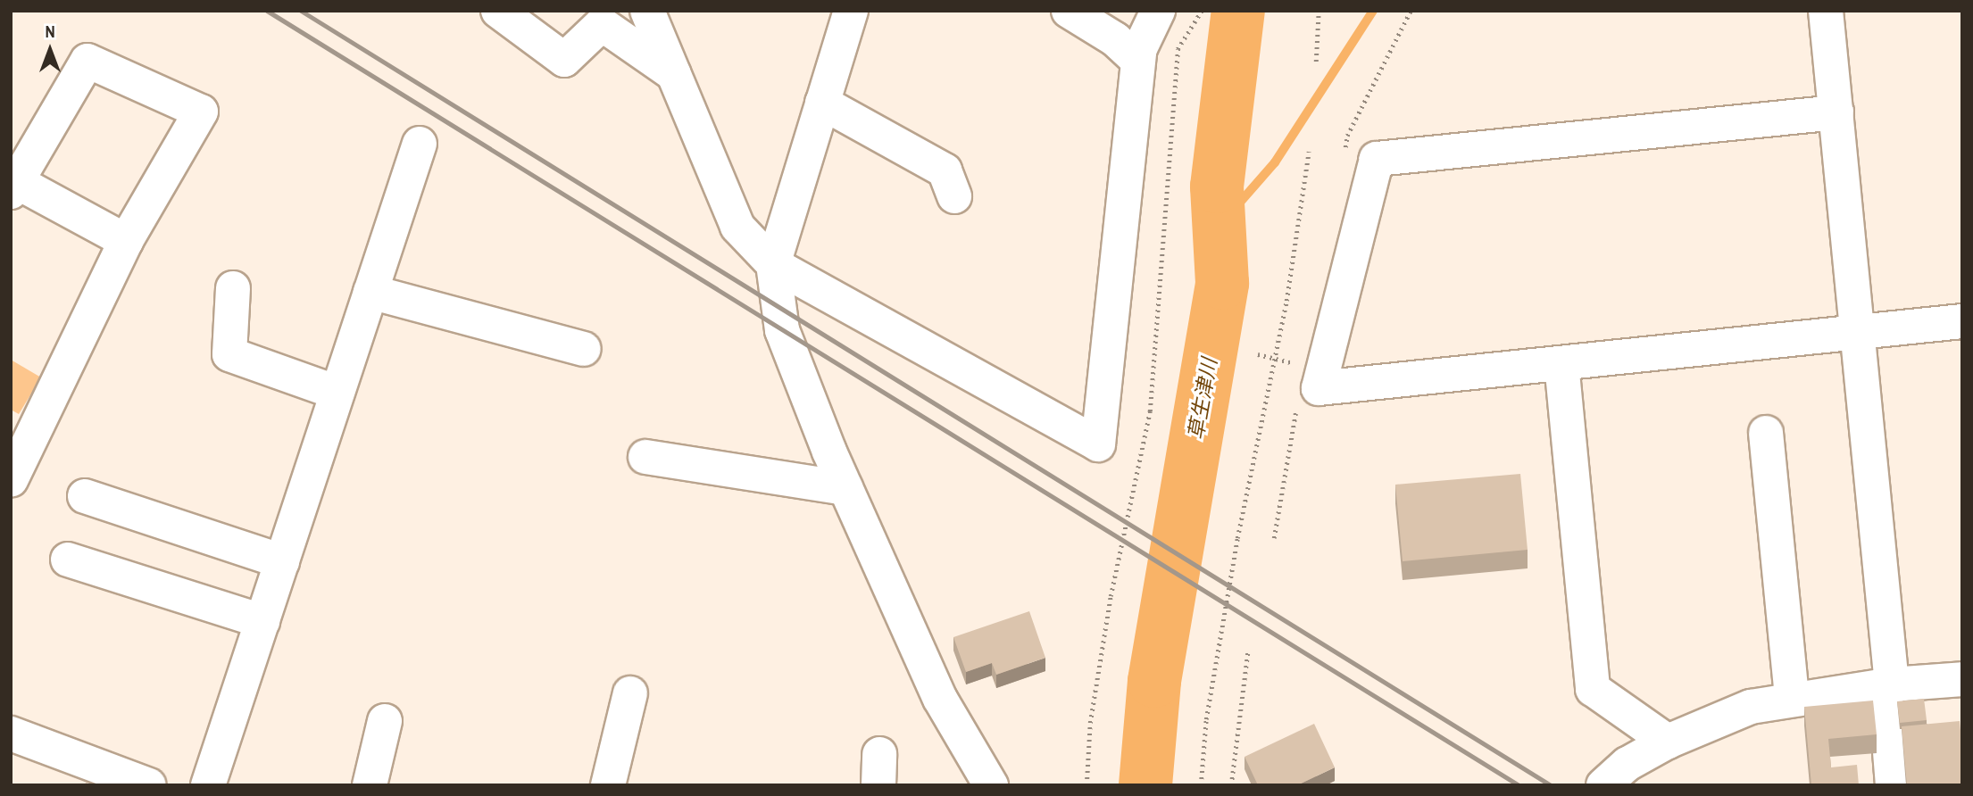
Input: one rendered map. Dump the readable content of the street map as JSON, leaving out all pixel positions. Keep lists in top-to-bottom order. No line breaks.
{"water":["草生津川"],"north":"top"}
